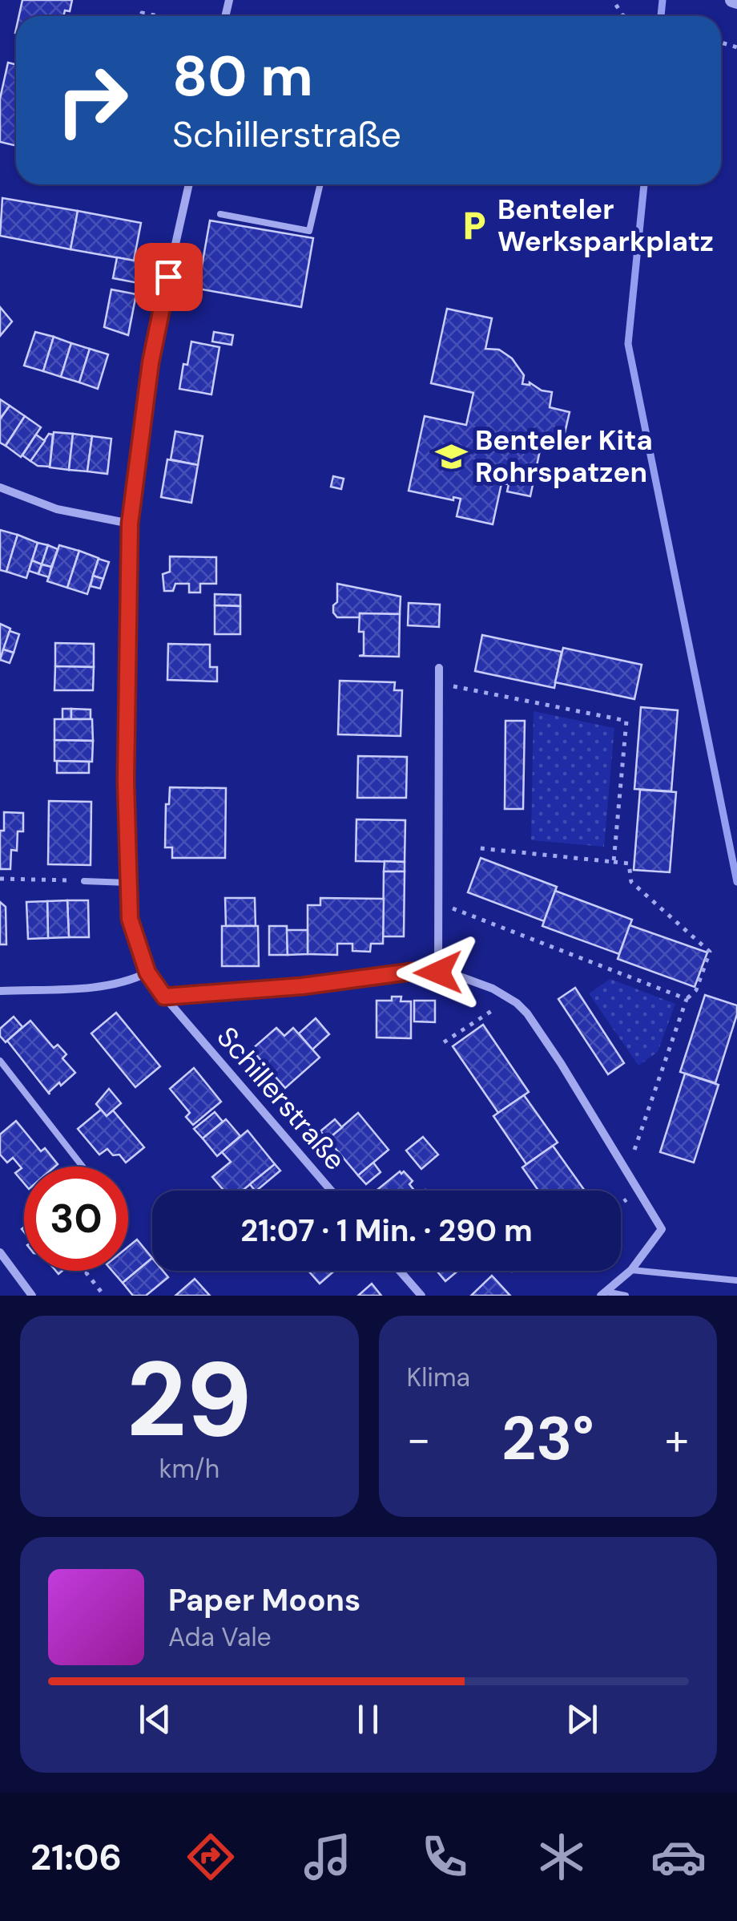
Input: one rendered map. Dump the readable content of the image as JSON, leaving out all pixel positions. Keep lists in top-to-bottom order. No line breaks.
{"streets":{"street":["Schillerstraße"]},"places":{"parking":["Benteler Werksparkplatz"],"school or university":["Benteler Kita Rohrspatzen"]},"page":{"turn":["80 m","Schillerstraße"],"limit":"30","trip":"21:07 · 1 Min. · 290 m","tile":[["29","km/h"],"Klima"],"heat":["−","23°","+"],"song":["Paper Moons","Ada Vale"],"tabs":"21:06"}}
